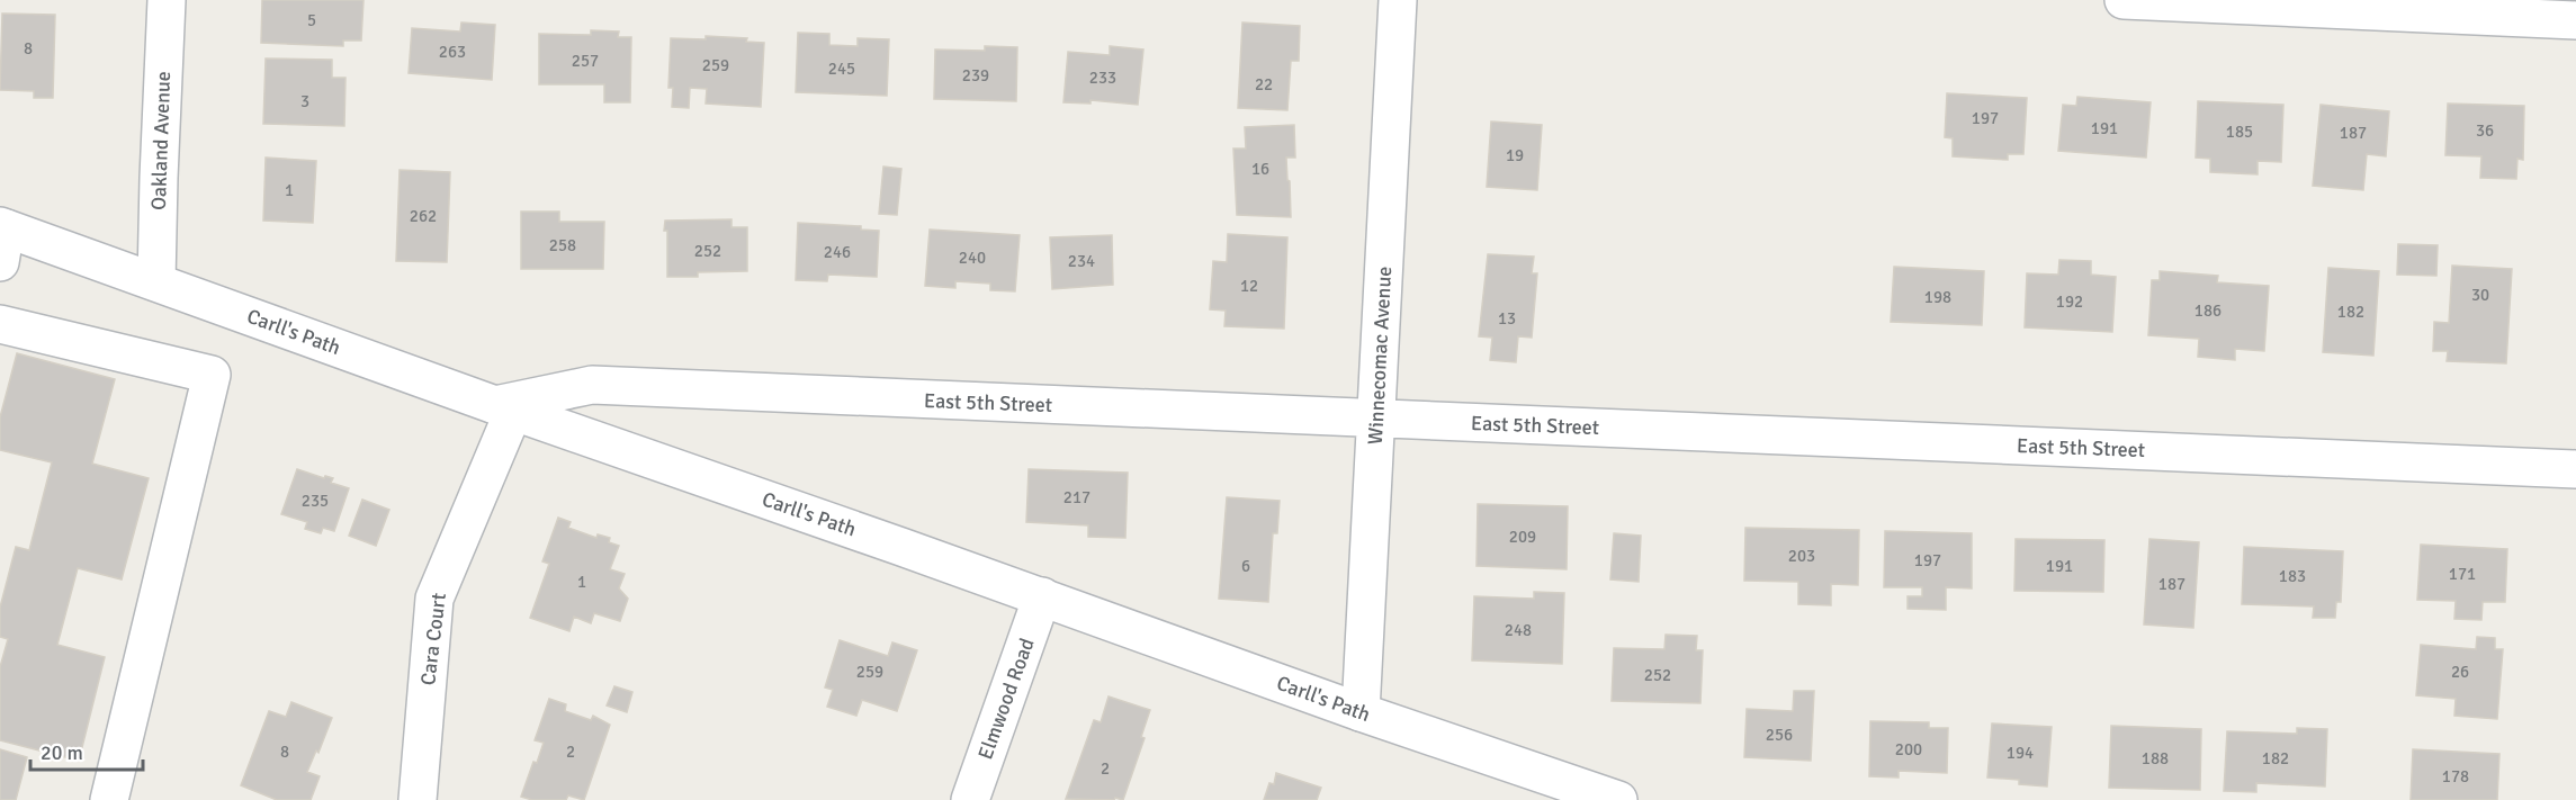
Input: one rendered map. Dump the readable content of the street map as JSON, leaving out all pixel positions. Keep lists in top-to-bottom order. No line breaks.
{"streets":{"street":["Oakland Avenue","Carll's Path","Winnecomac Avenue","East 5th Street","Cara Court","Elmwood Road"]},"crossings":[["Oakland Avenue","Carll's Path"],["Carll's Path","Winnecomac Avenue"],["Carll's Path","East 5th Street"],["Carll's Path","Cara Court"],["Carll's Path","Elmwood Road"],["Winnecomac Avenue","East 5th Street"],["East 5th Street","Cara Court"]],"house_numbers":["5","8","263","257","259","245","239","233","22","3","197","191","36","185","187","19","16","1","262","258","252","246","240","234","12","30","198","192","186","182","13","217","235","209","203","197","6","191","171","183","1","187","248","259","26","252","256","200","8","2","194","188","182","2","178"],"scale_bar":"20 m"}
